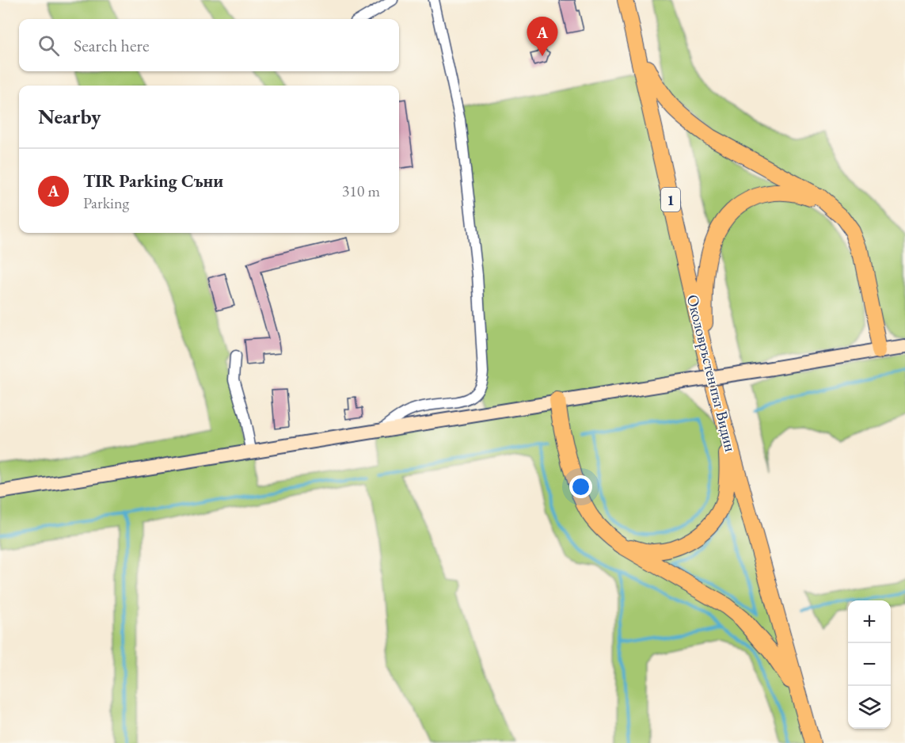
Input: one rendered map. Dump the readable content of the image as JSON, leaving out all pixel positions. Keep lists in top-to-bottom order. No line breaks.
{"streets":{"main road":["1","Околовръстен път Видин"]},"page":{"pins":"A","search":"Search here","heading":"Nearby","list":[{"mark":"A","name":"TIR Parking Съни","note":"Parking","value":"310 m"}],"map_buttons":["+","−"]}}
